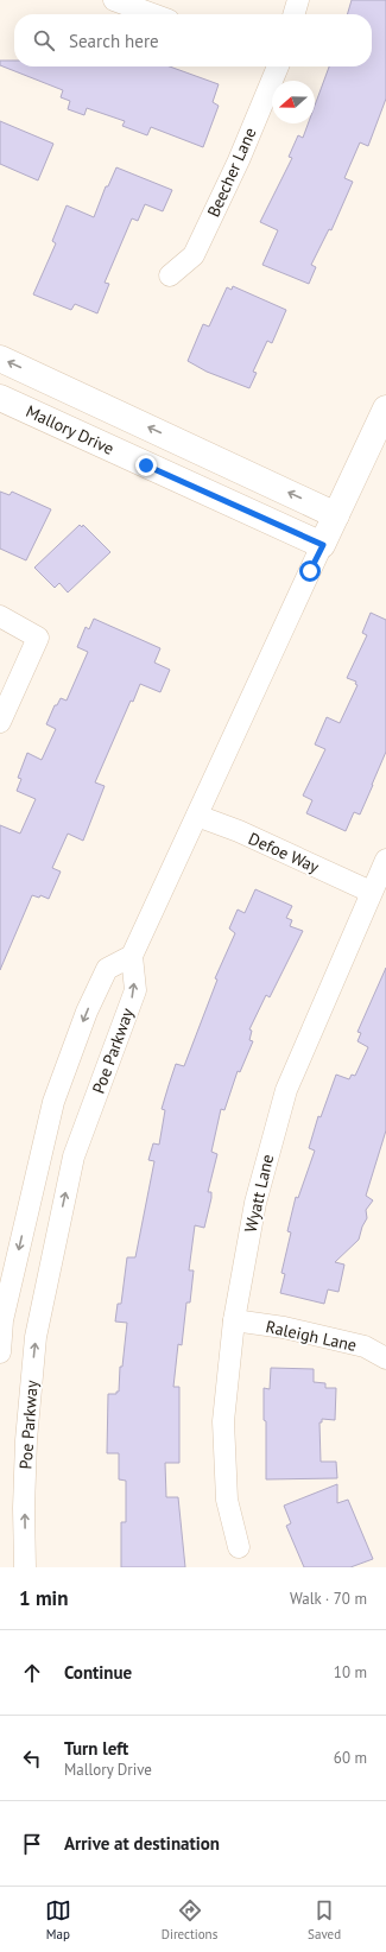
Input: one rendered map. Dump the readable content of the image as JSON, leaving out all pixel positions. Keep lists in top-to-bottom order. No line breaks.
{"streets":{"main road":["Mallory Drive"],"street":["Beecher Lane","Defoe Way","Poe Parkway","Wyatt Lane","Raleigh Lane"]},"crossings":[["Defoe Way","Wyatt Lane"],["Wyatt Lane","Raleigh Lane"]],"north":"left","page":{"search":"Search here","heading":["1 min","Walk · 70 m"],"list":[["Continue","10 m"],["Turn left","Mallory Drive","60 m"],"Arrive at destination"],"nav":["Map","Directions","Saved"]}}
